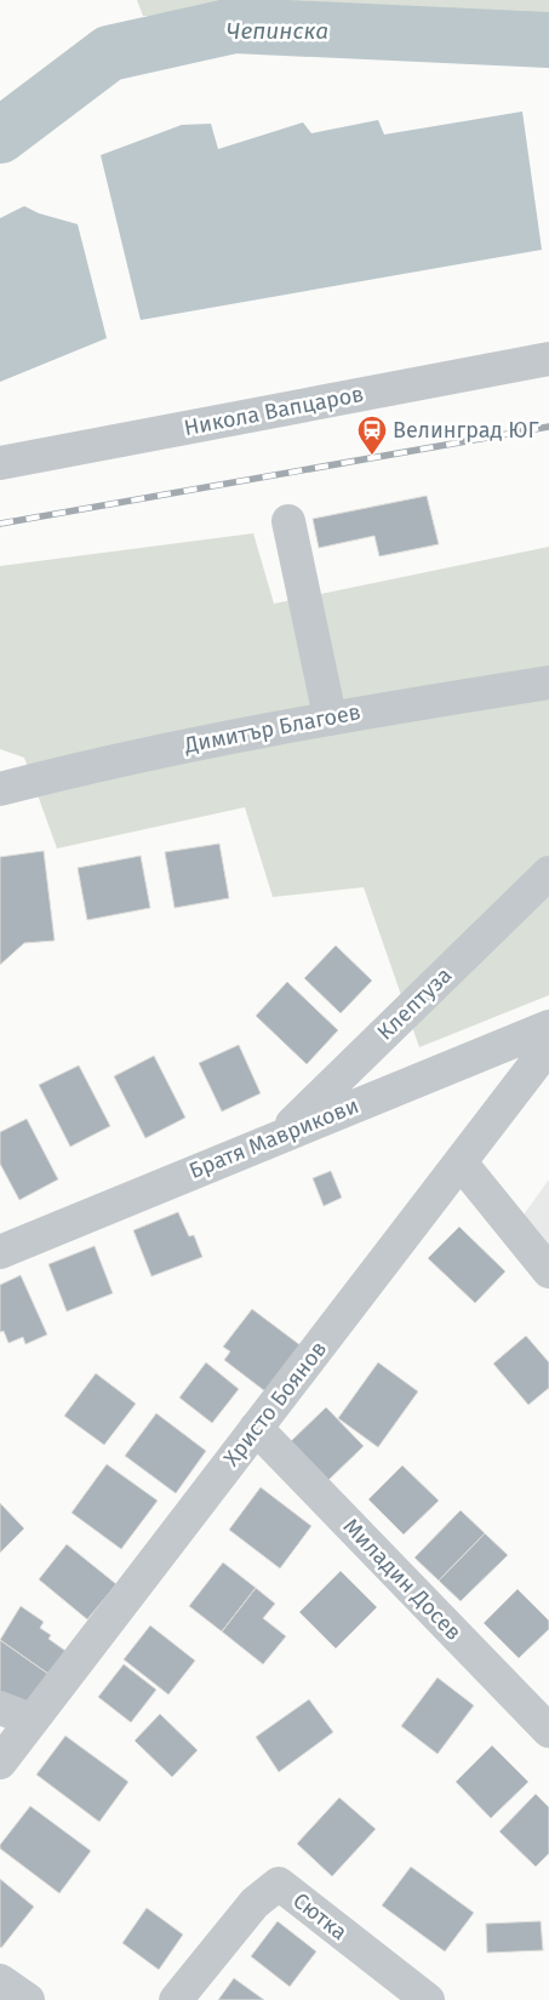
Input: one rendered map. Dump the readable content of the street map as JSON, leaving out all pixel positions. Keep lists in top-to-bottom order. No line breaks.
{"streets":{"street":["Никола Вапцаров","Димитър Благоев","Клептуза","Братя Маврикови","Христо Боянов","Миладин Досев","Сютка"]},"crossings":[["Клептуза","Братя Маврикови"],["Христо Боянов","Миладин Досев"]],"water":["Чепинска"],"places":{"station":["Велинград ЮГ"]}}
